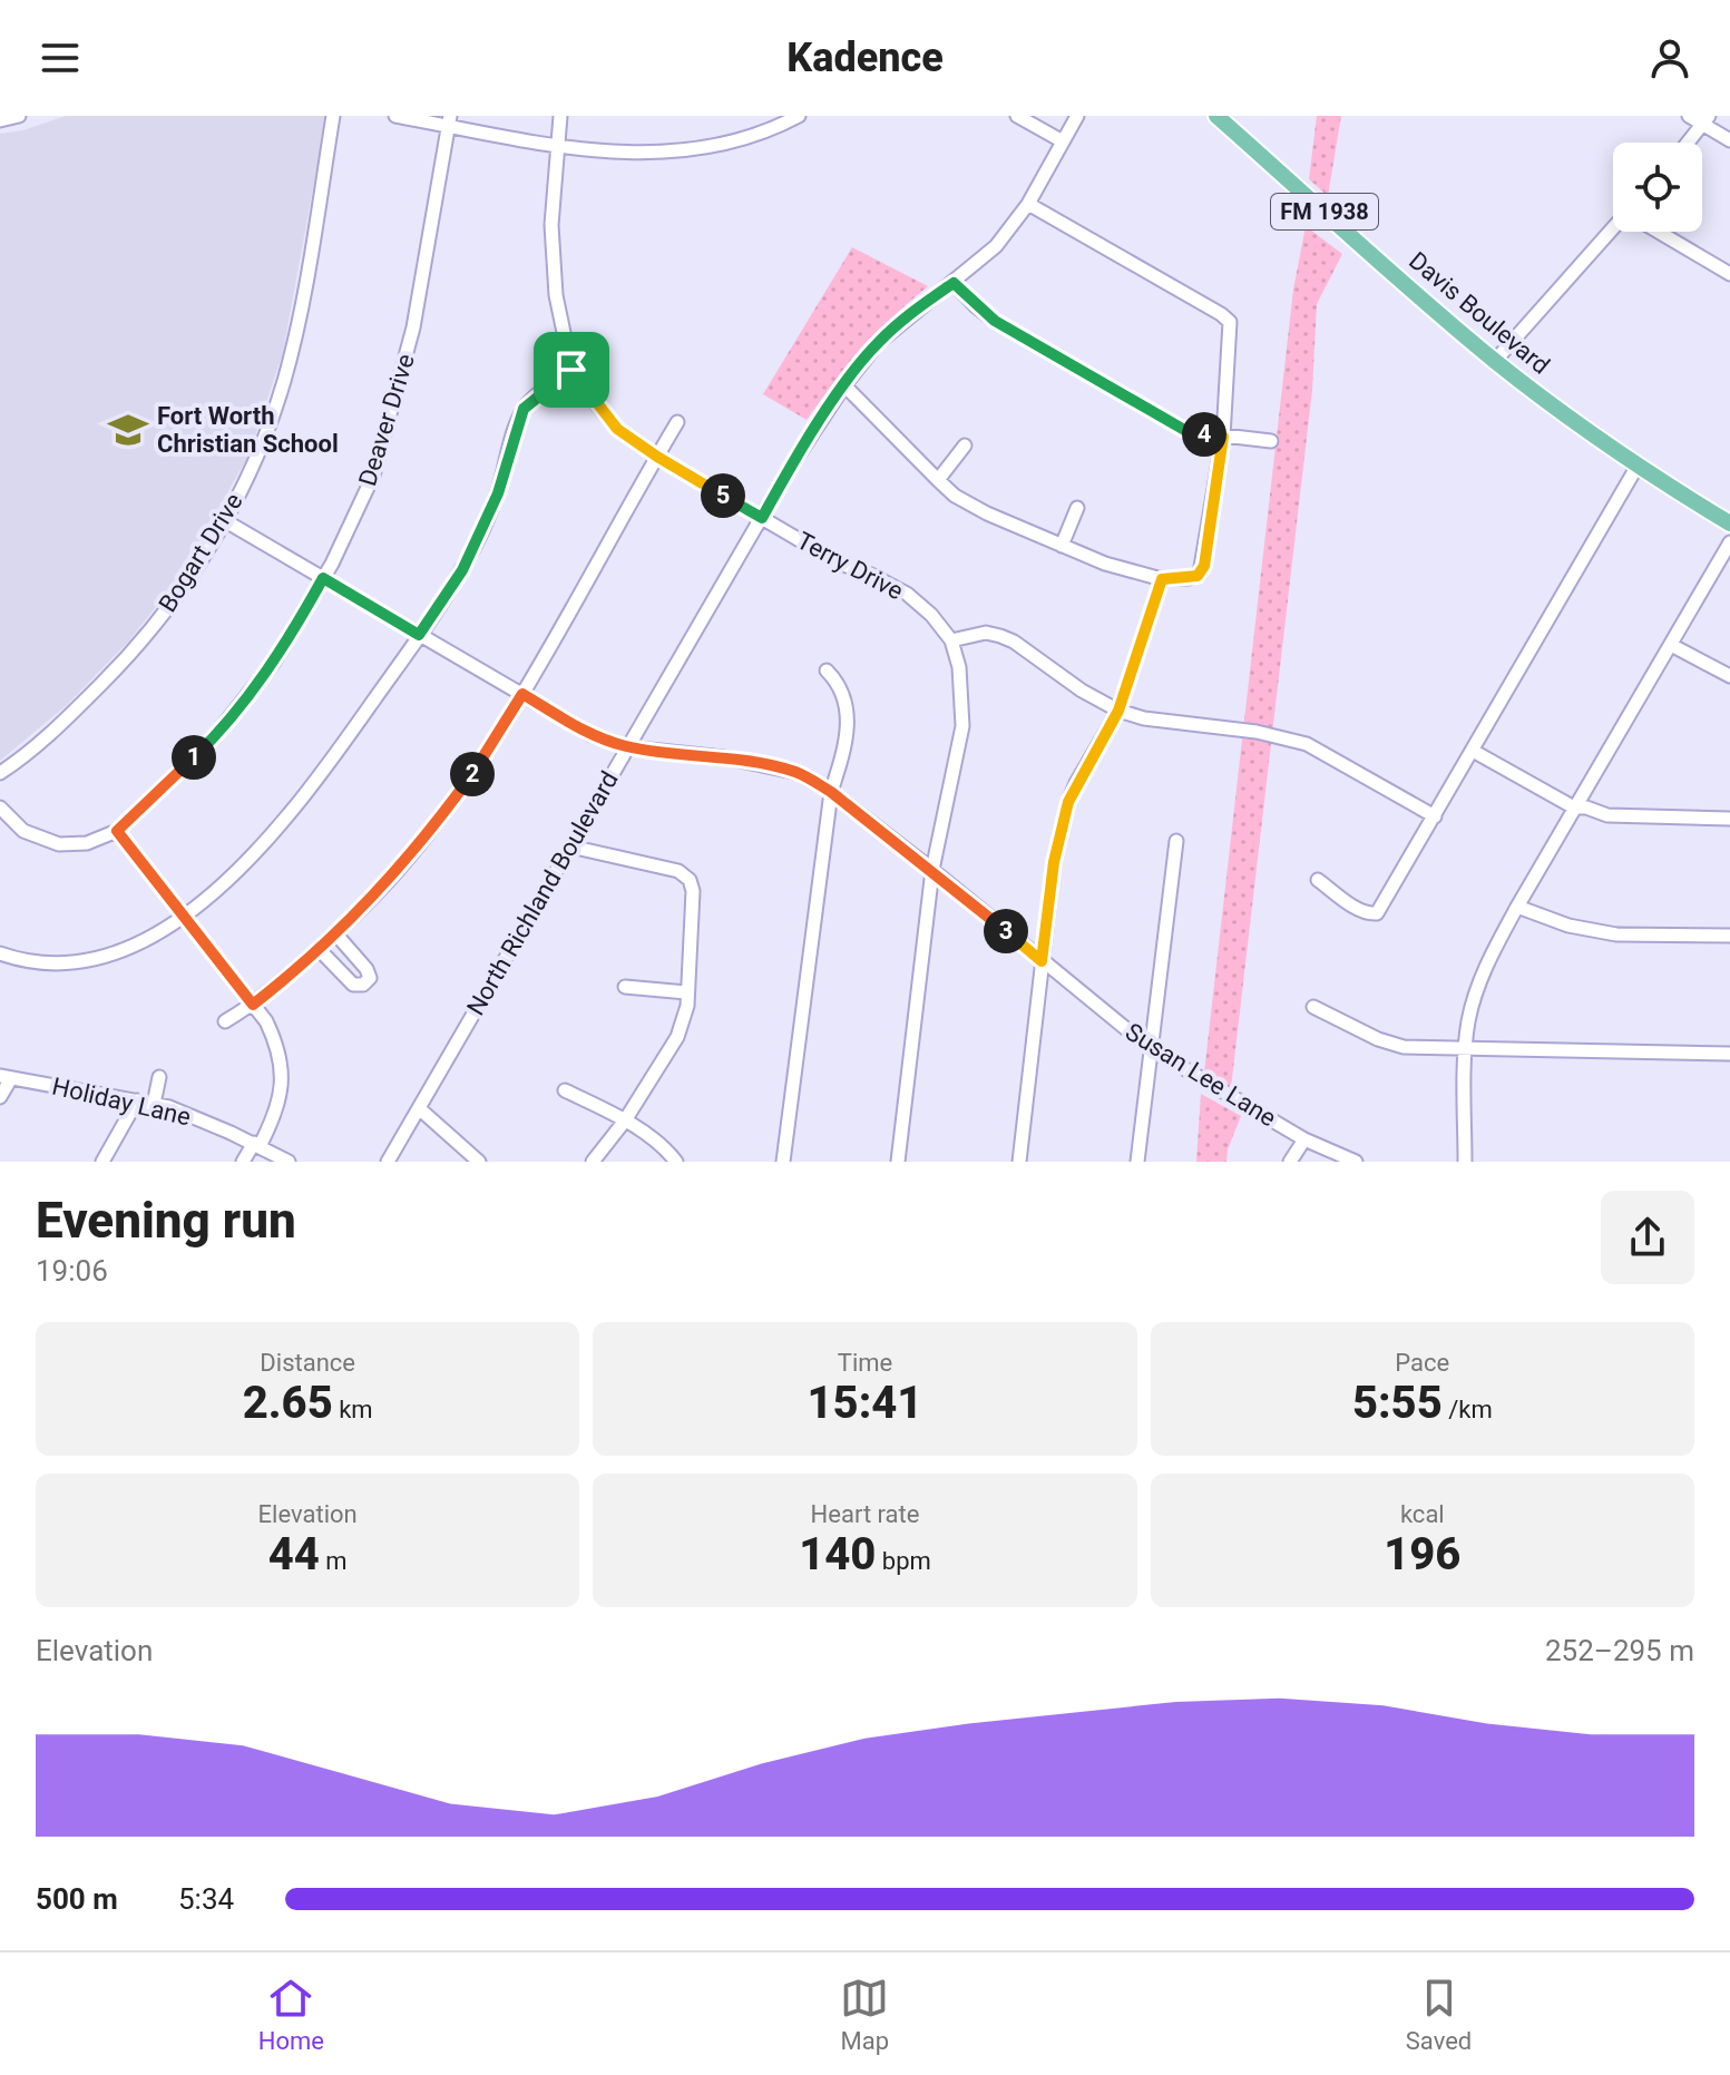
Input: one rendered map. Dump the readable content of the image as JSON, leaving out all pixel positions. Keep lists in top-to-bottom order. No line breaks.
{"streets":{"main road":["FM 1938","Davis Boulevard"],"street":["Deaver Drive","Bogart Drive","Terry Drive","North Richland Boulevard","Susan Lee Lane","Holiday Lane"]},"crossings":[["Deaver Drive","Susan Lee Lane"],["Bogart Drive","Susan Lee Lane"],["Terry Drive","North Richland Boulevard"],["Terry Drive","Susan Lee Lane"],["North Richland Boulevard","Susan Lee Lane"]],"places":{"school or university":["Fort Worth Christian School"]},"page":{"header":"Kadence","pins":["4","5","1","2","3"],"heading":["Evening run","19:06"],"stats":[["Distance","2.65 km"],["Time","15:41"],["Pace","5:55 /km"],["Elevation","44 m"],["Heart rate","140 bpm"],["kcal","196"]],"chart":["Elevation","252–295 m"],"list":[{"name":"500 m","note":"5:34"}],"tabs":["Home","Map","Saved"]}}
